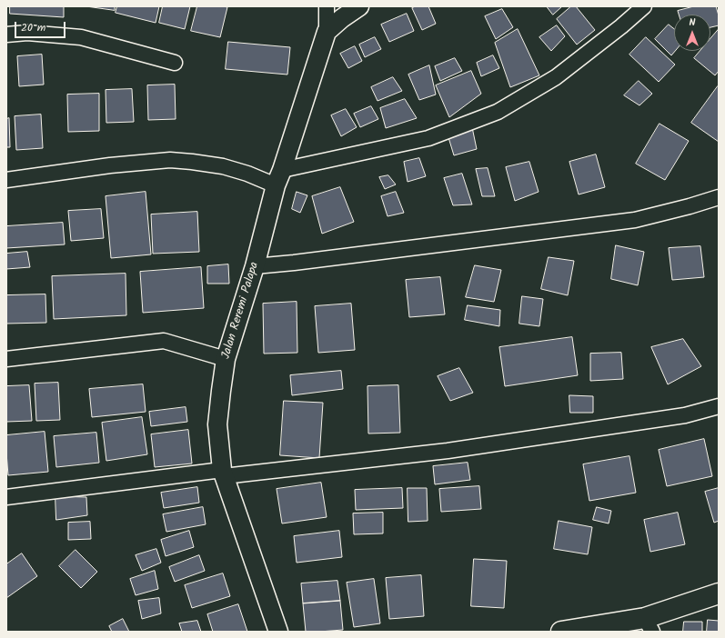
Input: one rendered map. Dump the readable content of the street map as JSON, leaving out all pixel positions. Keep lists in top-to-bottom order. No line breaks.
{"streets":{"street":["Jalan Reremi Palapa"]},"scale_bar":"20 m","north":"top"}
